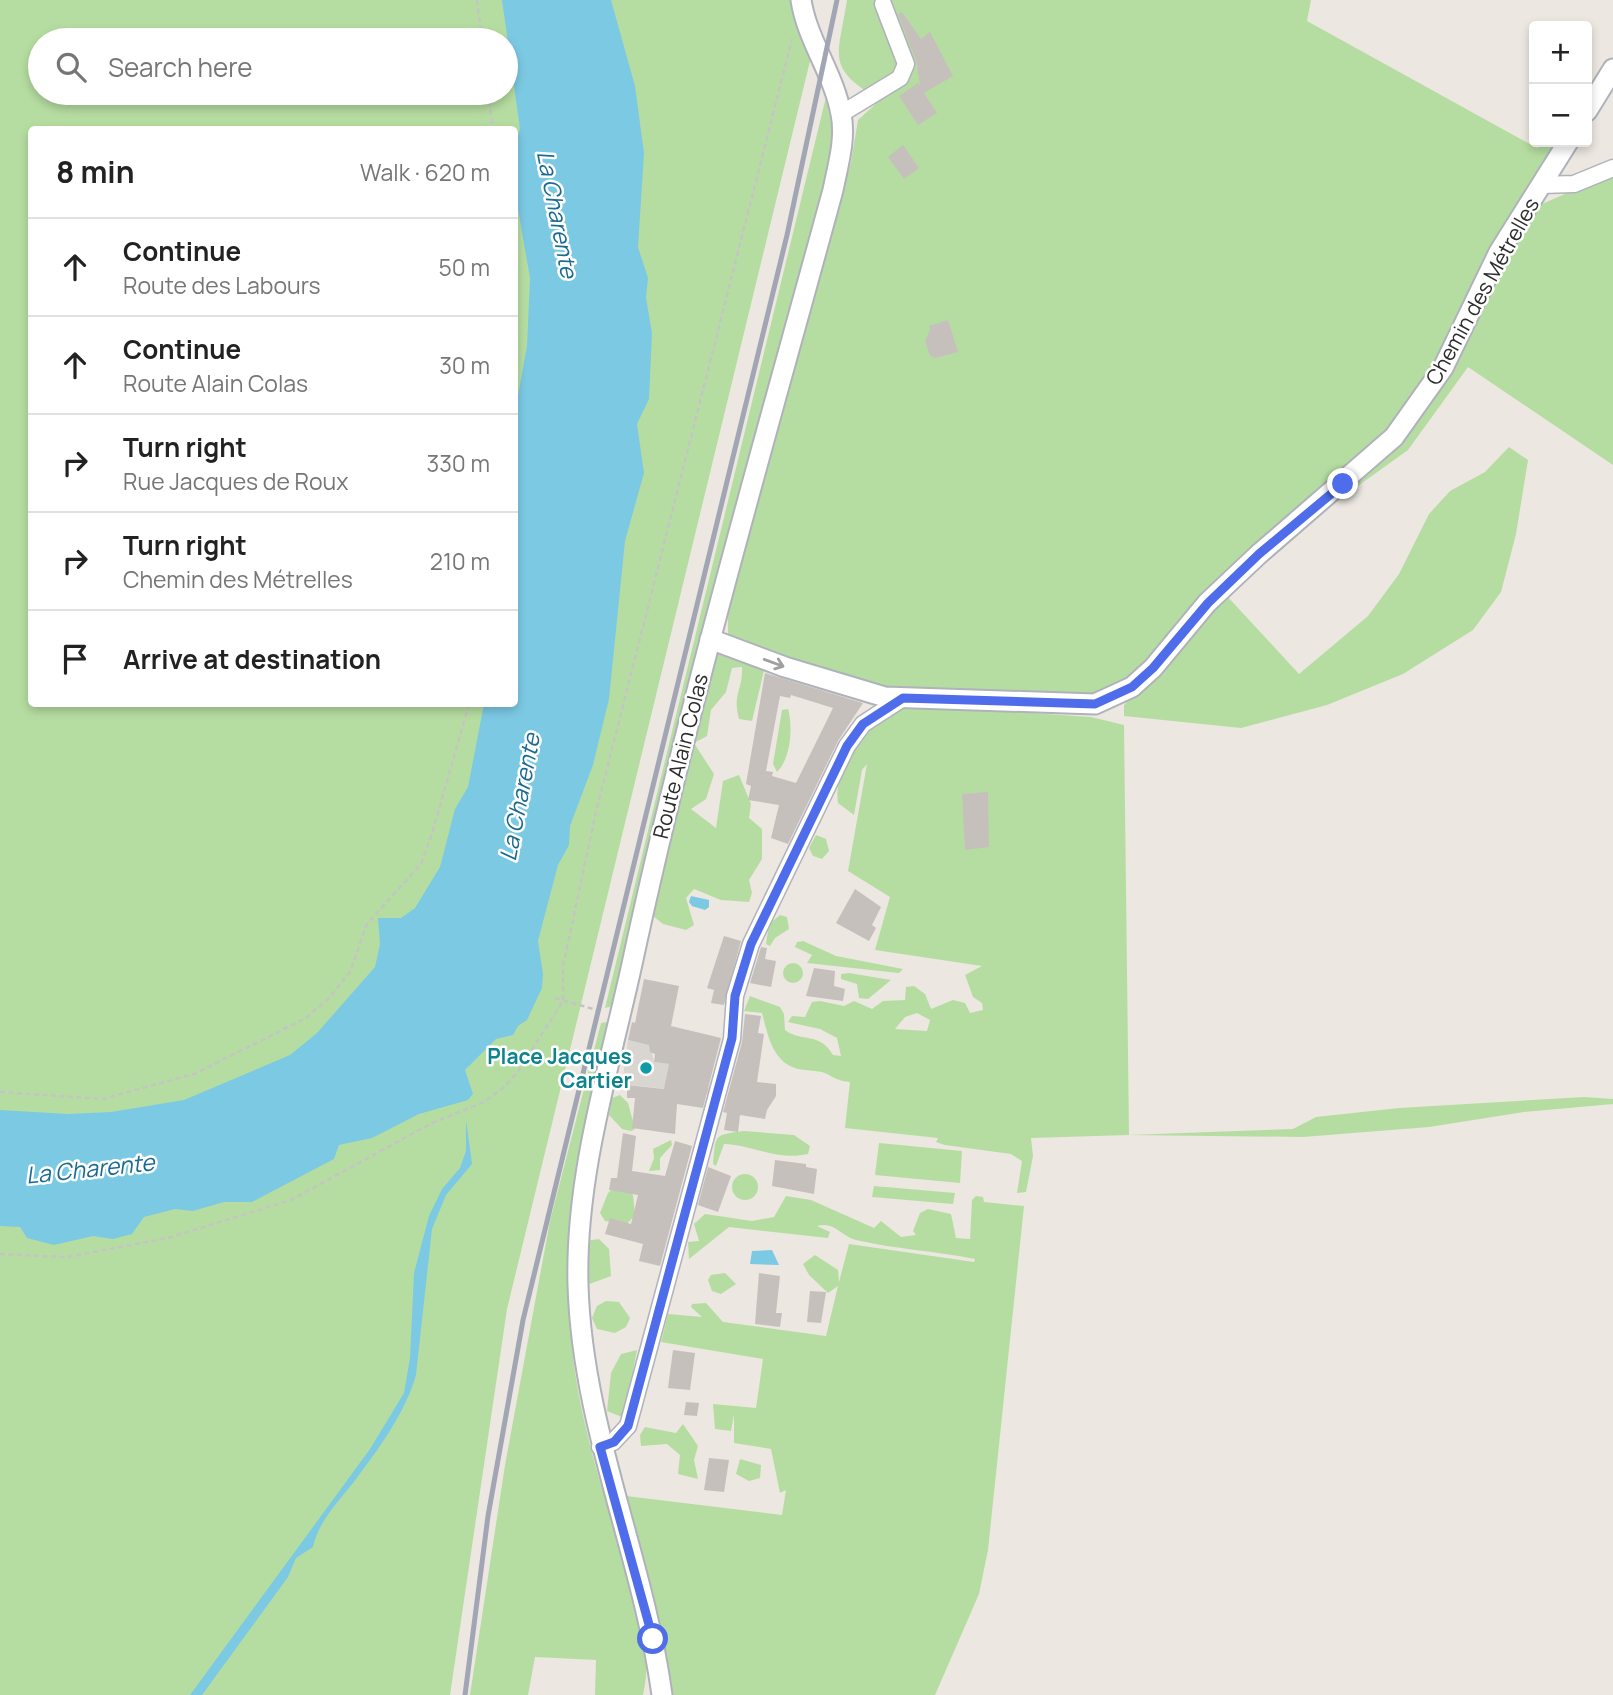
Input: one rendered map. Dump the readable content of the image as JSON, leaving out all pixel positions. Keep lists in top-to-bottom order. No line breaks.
{"streets":{"street":["Chemin des Métrelles","Route Alain Colas"]},"crossings":[["Chemin des Métrelles","Route Alain Colas"]],"water":["La Charente"],"places":["Place Jacques Cartier"],"page":{"map_buttons":["+","−"],"search":"Search here","heading":["8 min","Walk · 620 m"],"list":[["Continue","Route des Labours","50 m"],["Continue","Route Alain Colas","30 m"],["Turn right","Rue Jacques de Roux","330 m"],["Turn right","Chemin des Métrelles","210 m"],"Arrive at destination"]}}
